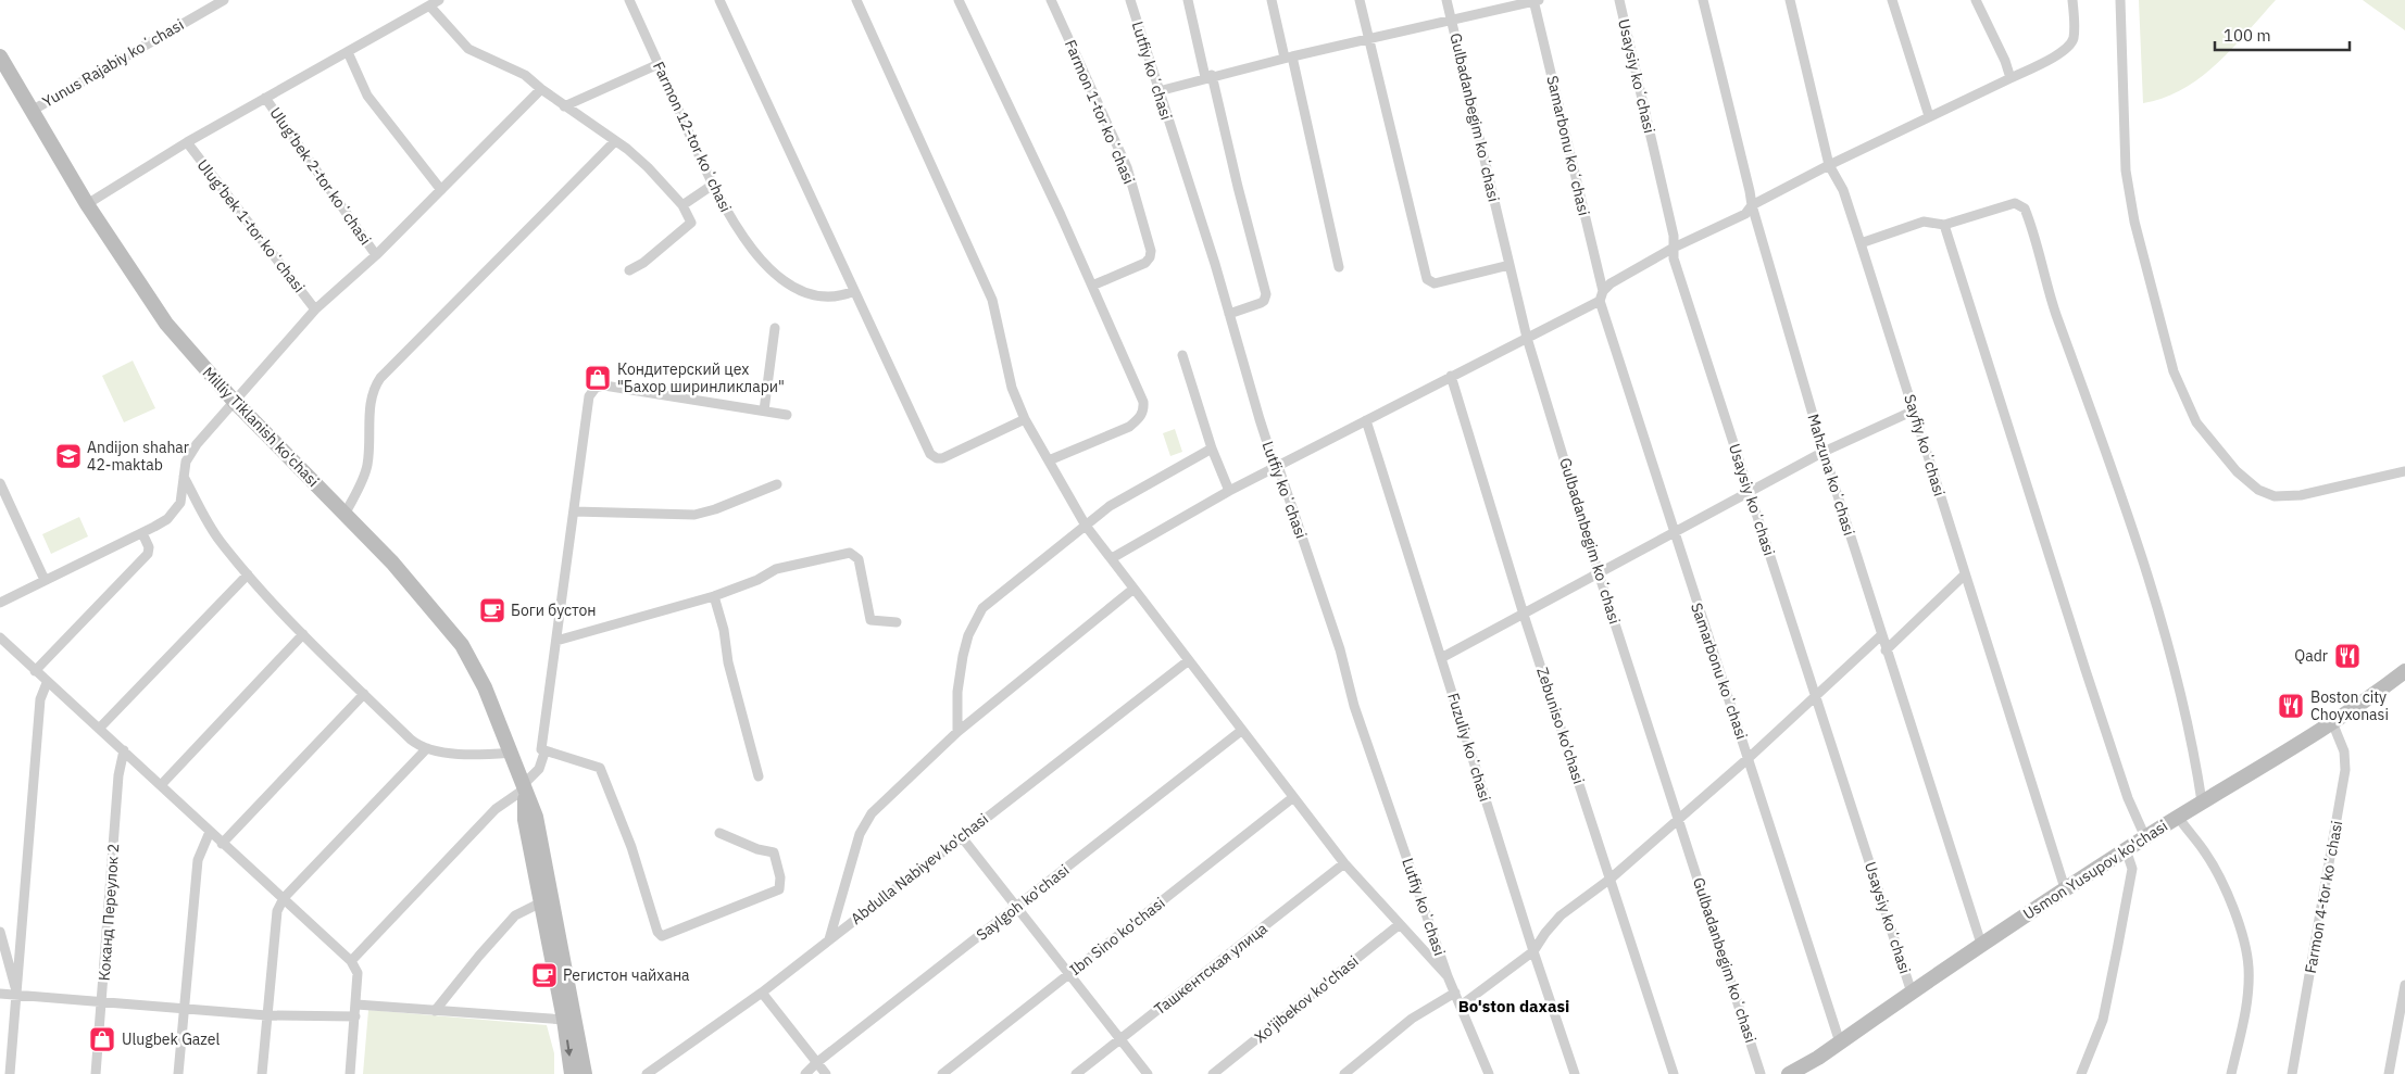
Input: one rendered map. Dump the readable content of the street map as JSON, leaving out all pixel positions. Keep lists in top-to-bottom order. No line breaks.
{"streets":{"main road":["Milliy Tiklanish ko'chasi","Usmon Yusupov ko'chasi"],"street":["Yunus Rajabiy koʻchasi","Lutfiy koʻchasi","Usaysiy koʻchasi","Farmon 1-tor koʻchasi","Gulbadanbegim koʻchasi","Farmon 12-tor koʻchasi","Samarbonu koʻchasi","Ulug‘bek 2-tor koʻchasi","Ulug‘bek 1-tor koʻchasi","Sayfiy koʻchasi","Mahzuna koʻchasi","Zebuniso ko'chasi","Fuzuliy koʻchasi","Abdulla Nabiyev ko'chasi","Farmon 4-tor koʻchasi","Saylgoh ko'chasi","Коканд Πереулок 2","Ibn Sino ko'chasi","Ташкентская улица","Xo'jibekov ko'chasi"]},"crossings":[["Yunus Rajabiy koʻchasi","Milliy Tiklanish ko'chasi"],["Usaysiy koʻchasi","Usmon Yusupov ko'chasi"],["Samarbonu koʻchasi","Usmon Yusupov ko'chasi"],["Sayfiy koʻchasi","Usmon Yusupov ko'chasi"],["Mahzuna koʻchasi","Usmon Yusupov ko'chasi"],["Usmon Yusupov ko'chasi","Farmon 4-tor koʻchasi"]],"districts":["Bo'ston daxasi"],"places":{"shop":["Кондитерский цех \"Бахор ширинликлари\"","Ulugbek Gazel"],"school or university":["Andijon shahar 42-maktab"],"cafe":["Боги бустон","Регистон чайхана"],"restaurant":["Qadr","Boston city Choyxonasi"]},"scale_bar":"100 m"}
